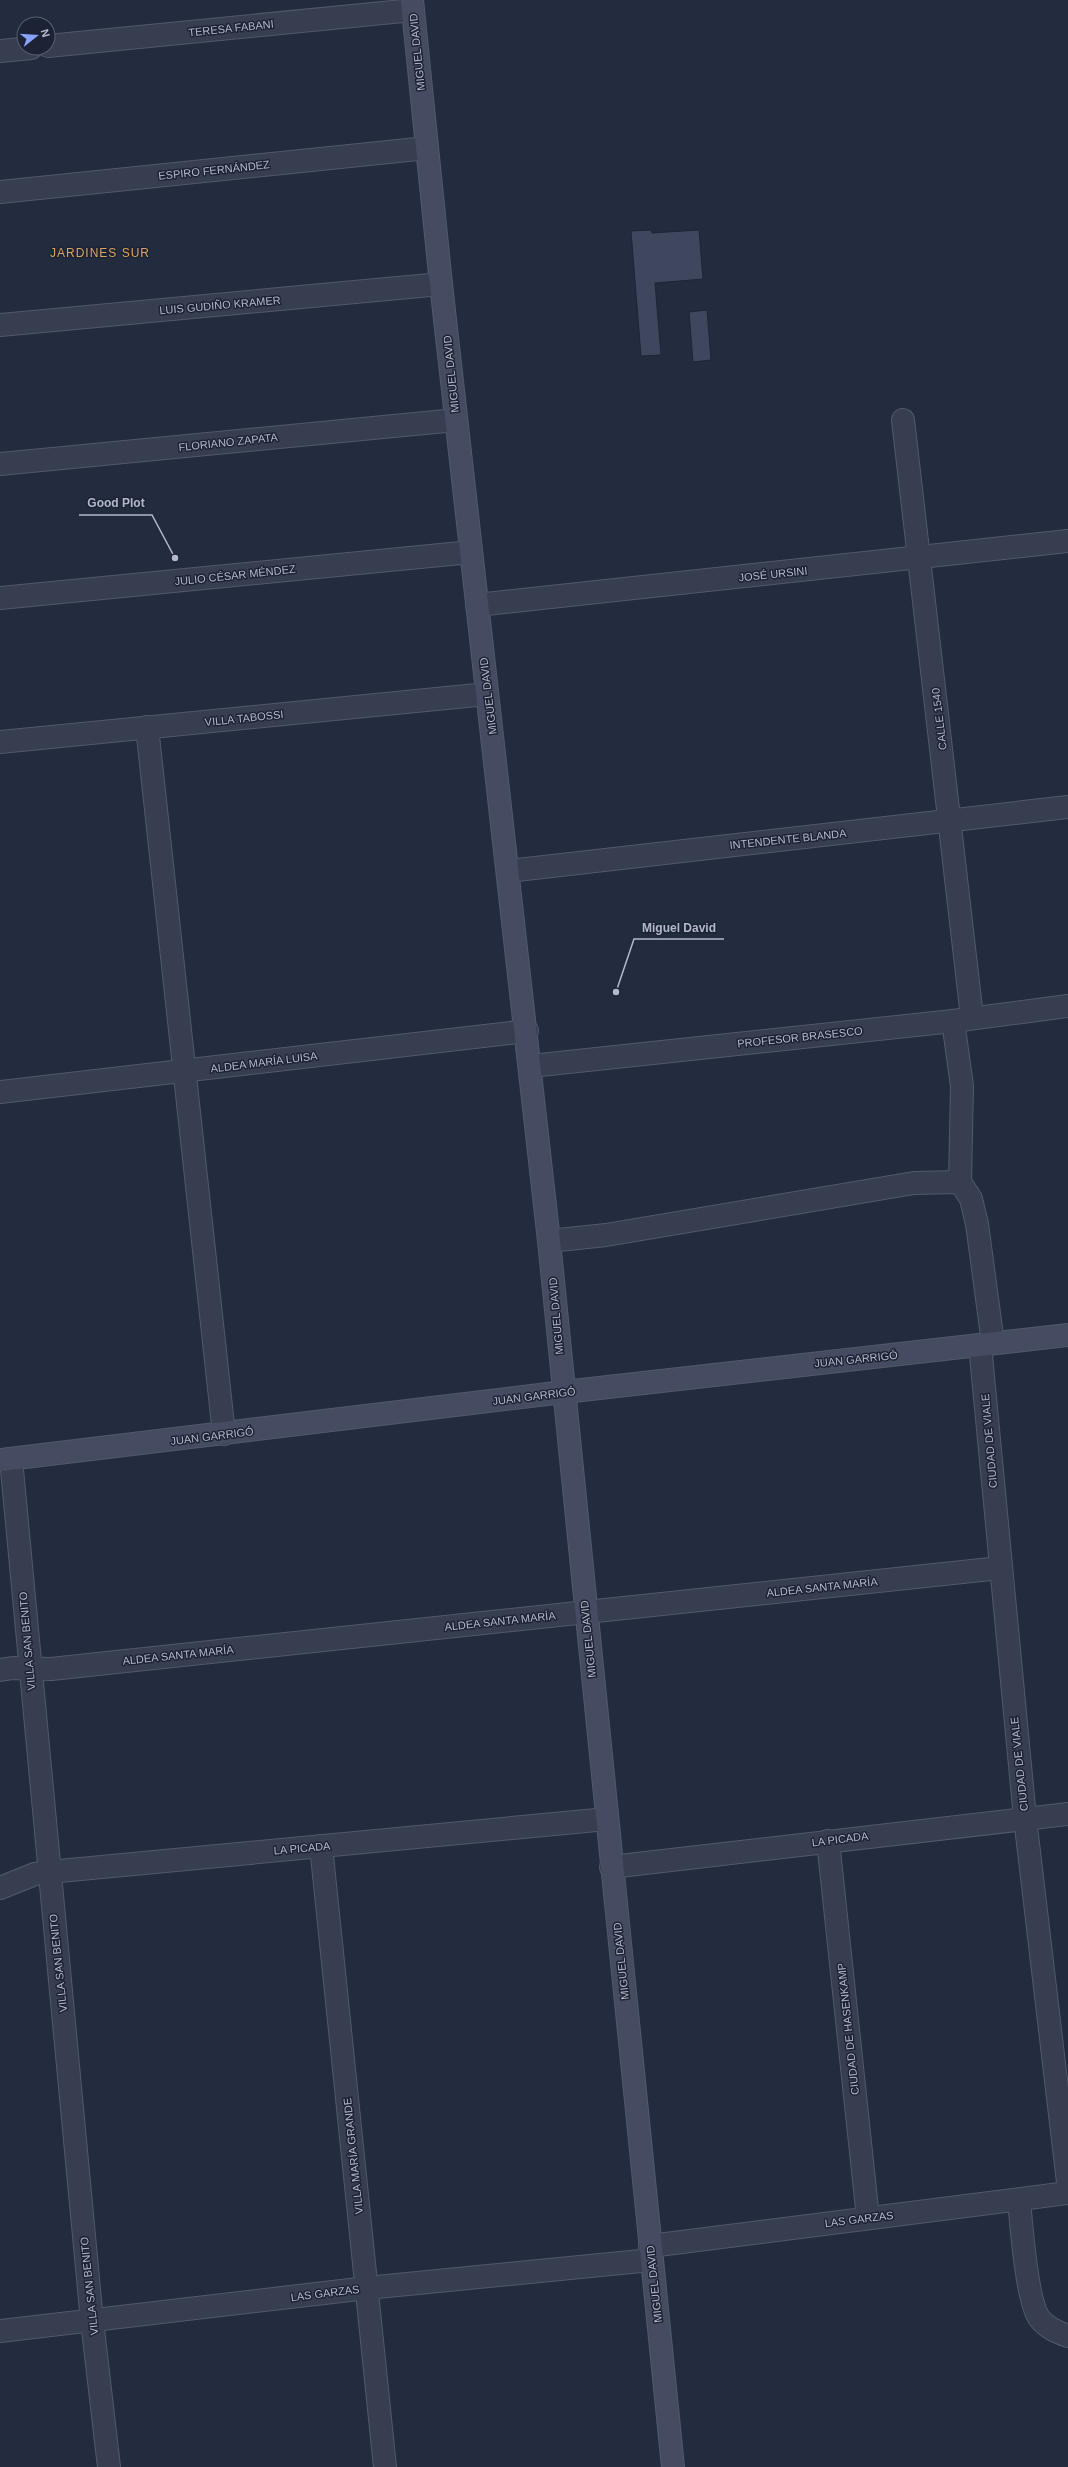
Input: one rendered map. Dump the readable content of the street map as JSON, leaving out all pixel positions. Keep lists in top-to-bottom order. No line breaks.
{"streets":{"street":["TERESA FABANI","MIGUEL DAVID","ESPIRO FERNÁNDEZ","LUIS GUDIÑO KRAMER","FLORIANO ZAPATA","JOSÉ URSINI","JULIO CÉSAR MÉNDEZ","VILLA TABOSSI","CALLE 1540","INTENDENTE BLANDA","PROFESOR BRASESCO","ALDEA MARÍA LUISA","JUAN GARRIGÓ","CIUDAD DE VIALE","ALDEA SANTA MARÍA","VILLA SAN BENITO","LA PICADA","CIUDAD DE HASENKAMP","VILLA MARÍA GRANDE","LAS GARZAS"]},"crossings":[["TERESA FABANI","MIGUEL DAVID"],["MIGUEL DAVID","ESPIRO FERNÁNDEZ"],["MIGUEL DAVID","LUIS GUDIÑO KRAMER"],["MIGUEL DAVID","FLORIANO ZAPATA"],["MIGUEL DAVID","JOSÉ URSINI"],["MIGUEL DAVID","JULIO CÉSAR MÉNDEZ"],["MIGUEL DAVID","VILLA TABOSSI"],["MIGUEL DAVID","INTENDENTE BLANDA"],["MIGUEL DAVID","PROFESOR BRASESCO"],["MIGUEL DAVID","ALDEA MARÍA LUISA"],["MIGUEL DAVID","JUAN GARRIGÓ"],["MIGUEL DAVID","ALDEA SANTA MARÍA"],["MIGUEL DAVID","LA PICADA"],["MIGUEL DAVID","LAS GARZAS"],["JOSÉ URSINI","CALLE 1540"],["CALLE 1540","INTENDENTE BLANDA"],["CALLE 1540","PROFESOR BRASESCO"],["CALLE 1540","CIUDAD DE VIALE"],["JUAN GARRIGÓ","CIUDAD DE VIALE"],["JUAN GARRIGÓ","VILLA SAN BENITO"],["CIUDAD DE VIALE","ALDEA SANTA MARÍA"],["CIUDAD DE VIALE","LA PICADA"],["ALDEA SANTA MARÍA","VILLA SAN BENITO"],["VILLA SAN BENITO","LA PICADA"],["VILLA SAN BENITO","LAS GARZAS"],["LA PICADA","CIUDAD DE HASENKAMP"],["LA PICADA","VILLA MARÍA GRANDE"],["CIUDAD DE HASENKAMP","LAS GARZAS"],["VILLA MARÍA GRANDE","LAS GARZAS"]],"districts":["JARDINES SUR"],"places":["Good Plot","Miguel David"],"north":"right"}
